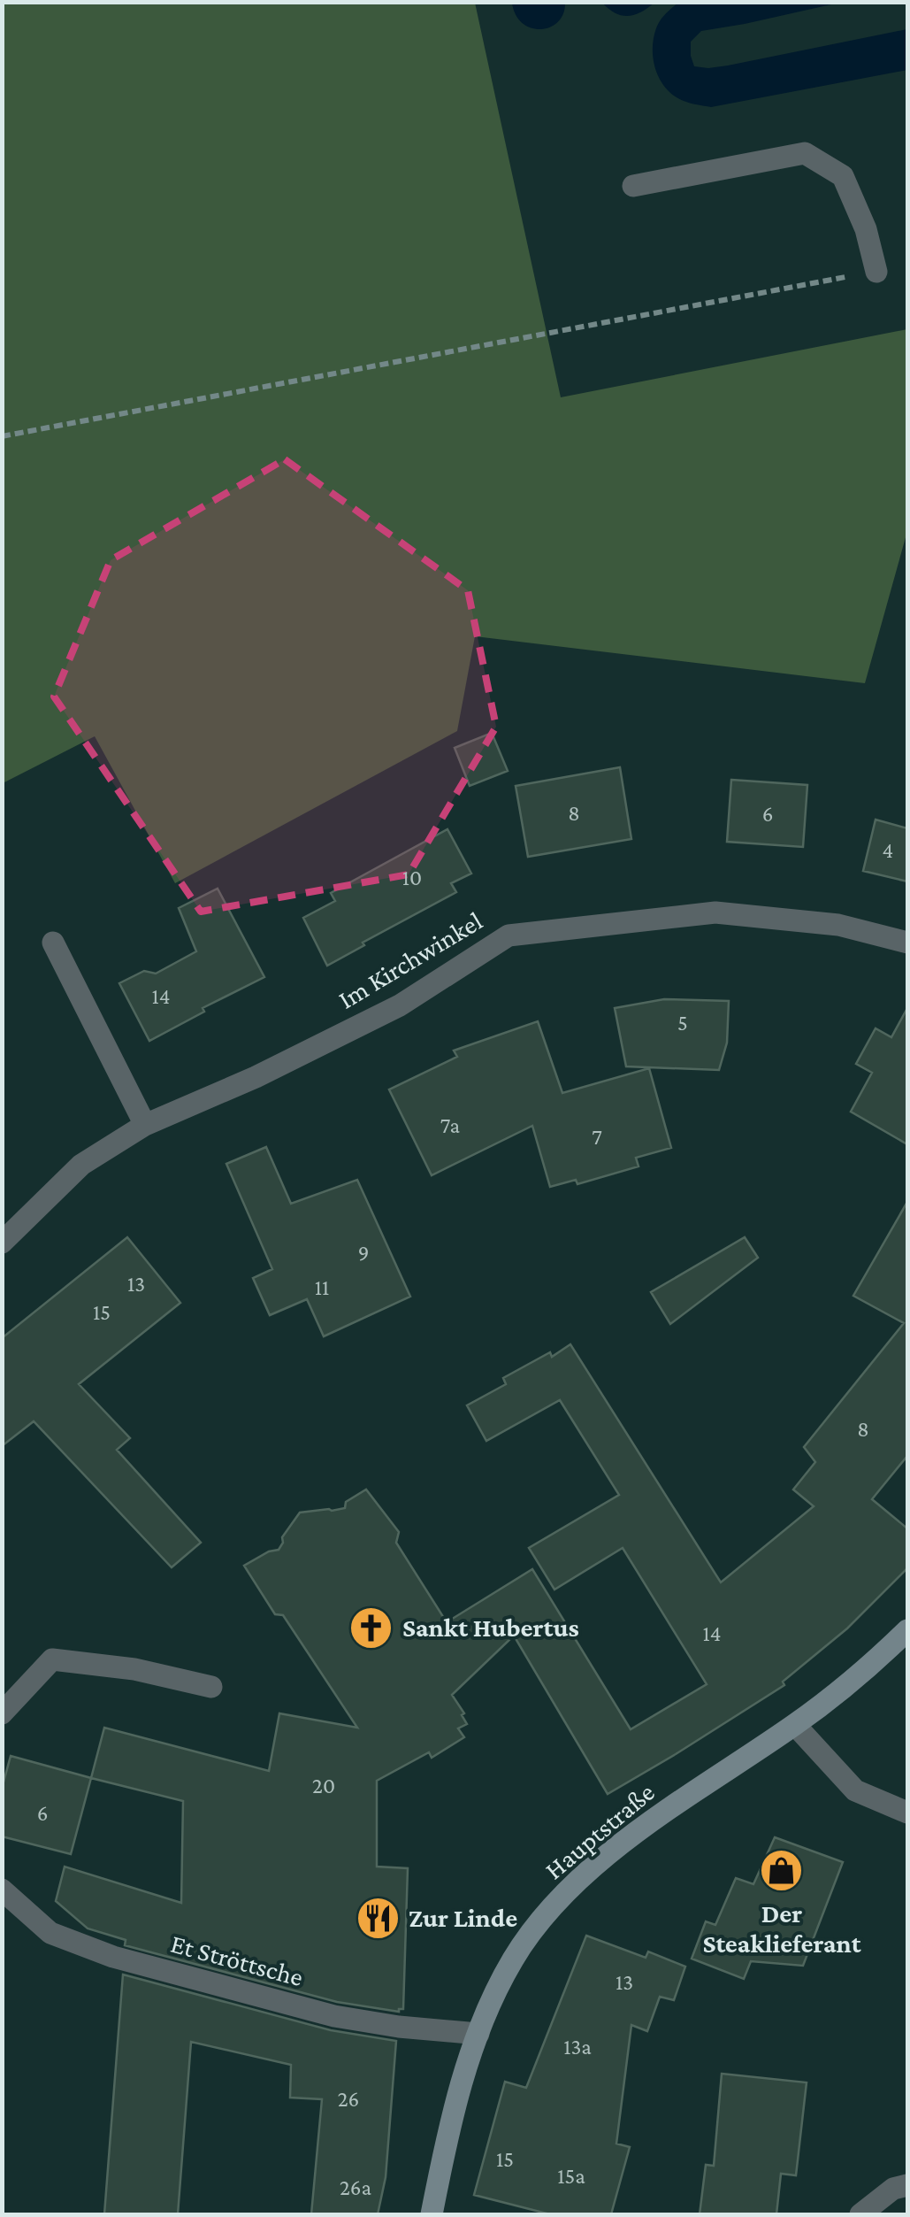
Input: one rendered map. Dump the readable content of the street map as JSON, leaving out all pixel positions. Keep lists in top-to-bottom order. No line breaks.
{"streets":{"main road":["Hauptstraße"],"street":["Im Kirchwinkel","Et Ströttsche"]},"crossings":[["Hauptstraße","Et Ströttsche"]],"places":{"church":["Sankt Hubertus"],"shop":["Der Steaklieferant"],"restaurant":["Zur Linde"]},"house_numbers":["8","6","4","10","14","5","7a","7","9","13","11","15","8","14","20","6","13","13a","26","15","15a","26a"]}
